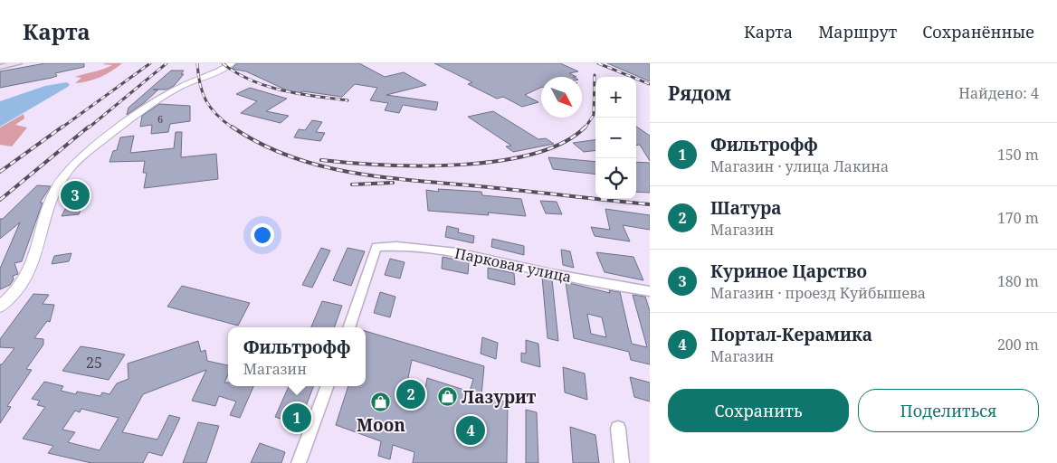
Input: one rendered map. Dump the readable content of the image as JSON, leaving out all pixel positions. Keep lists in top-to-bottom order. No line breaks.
{"streets":{"street":["Парковая улица"]},"places":{"shop":["Лазурит","Moon"]},"house_numbers":["6","25"],"north":"bottom right","page":{"header":"Карта","nav":["Карта","Маршрут","Сохранённые"],"heading":["Рядом","Найдено: 4"],"map_buttons":["+","−"],"list":[{"mark":"1","name":"Фильтрофф","note":"Магазин · улица Лакина","value":"150 m"},{"mark":"2","name":"Шатура","note":"Магазин","value":"170 m"},{"mark":"3","name":"Куриное Царство","note":"Магазин · проезд Куйбышева","value":"180 m"},{"mark":"4","name":"Портал-Керамика","note":"Магазин","value":"200 m"}],"pins":["3","2","1","4"],"popup":["Фильтрофф","Магазин"],"buttons":["Сохранить","Поделиться"]}}
